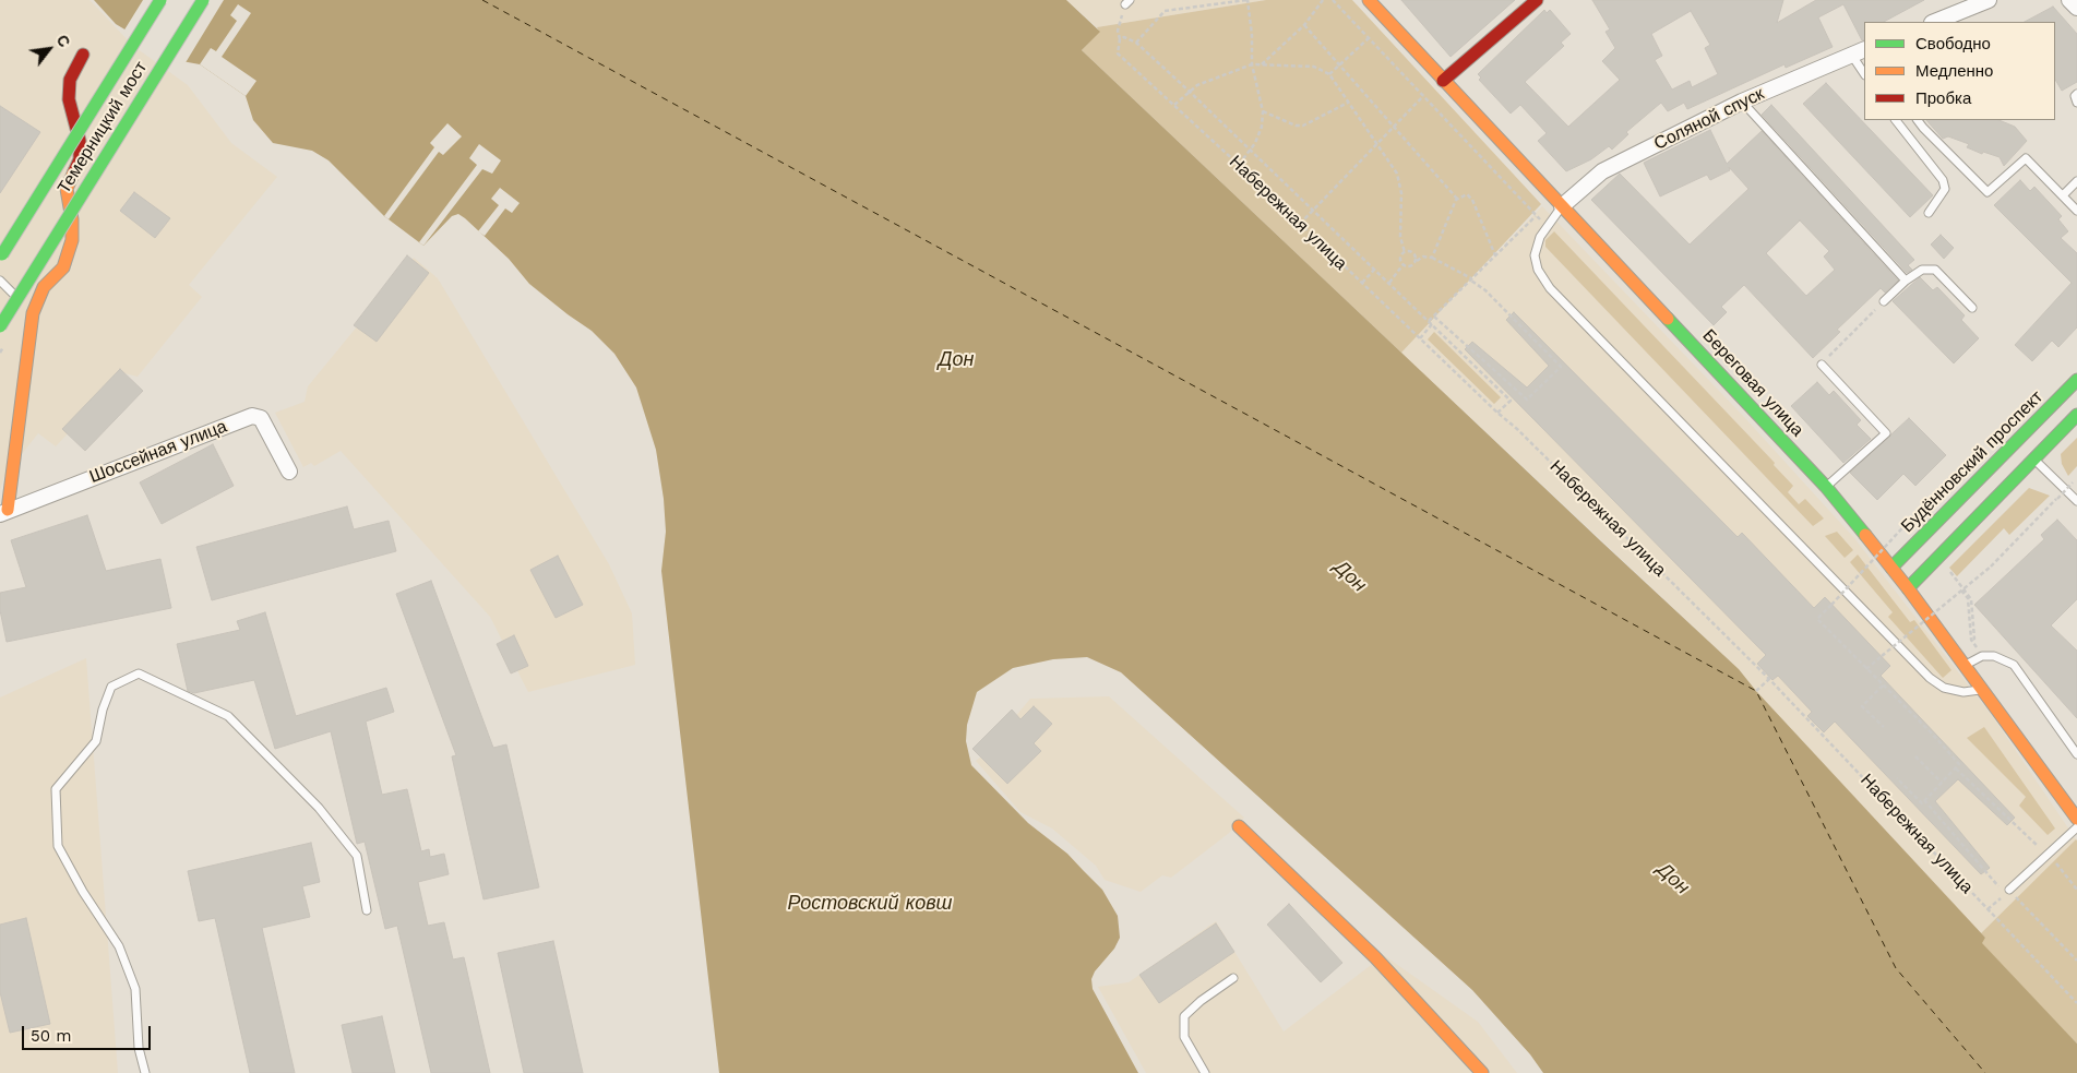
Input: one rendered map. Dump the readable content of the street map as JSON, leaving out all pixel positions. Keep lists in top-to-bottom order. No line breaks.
{"streets":{"main road":["Темерницкий мост","Береговая улица","Будённовский проспект"],"street":["Соляной спуск","Шоссейная улица"],"path":["Набережная улица"]},"crossings":[["Соляной спуск","Береговая улица"],["Береговая улица","Будённовский проспект"]],"water":["Дон","Ростовский ковш"],"legend":["Свободно","Медленно","Пробка"],"scale_bar":"50 m","north":"top right"}
